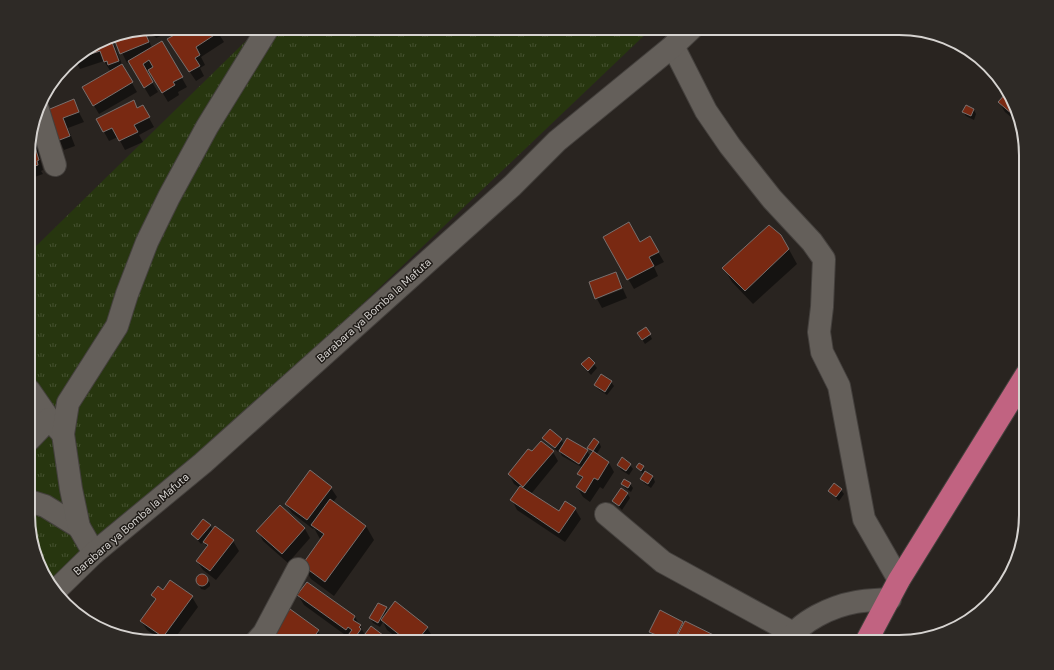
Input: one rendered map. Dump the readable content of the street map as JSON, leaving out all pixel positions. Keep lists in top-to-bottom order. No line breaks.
{"streets":{"street":["Barabara ya Bomba la Mafuta"]}}
